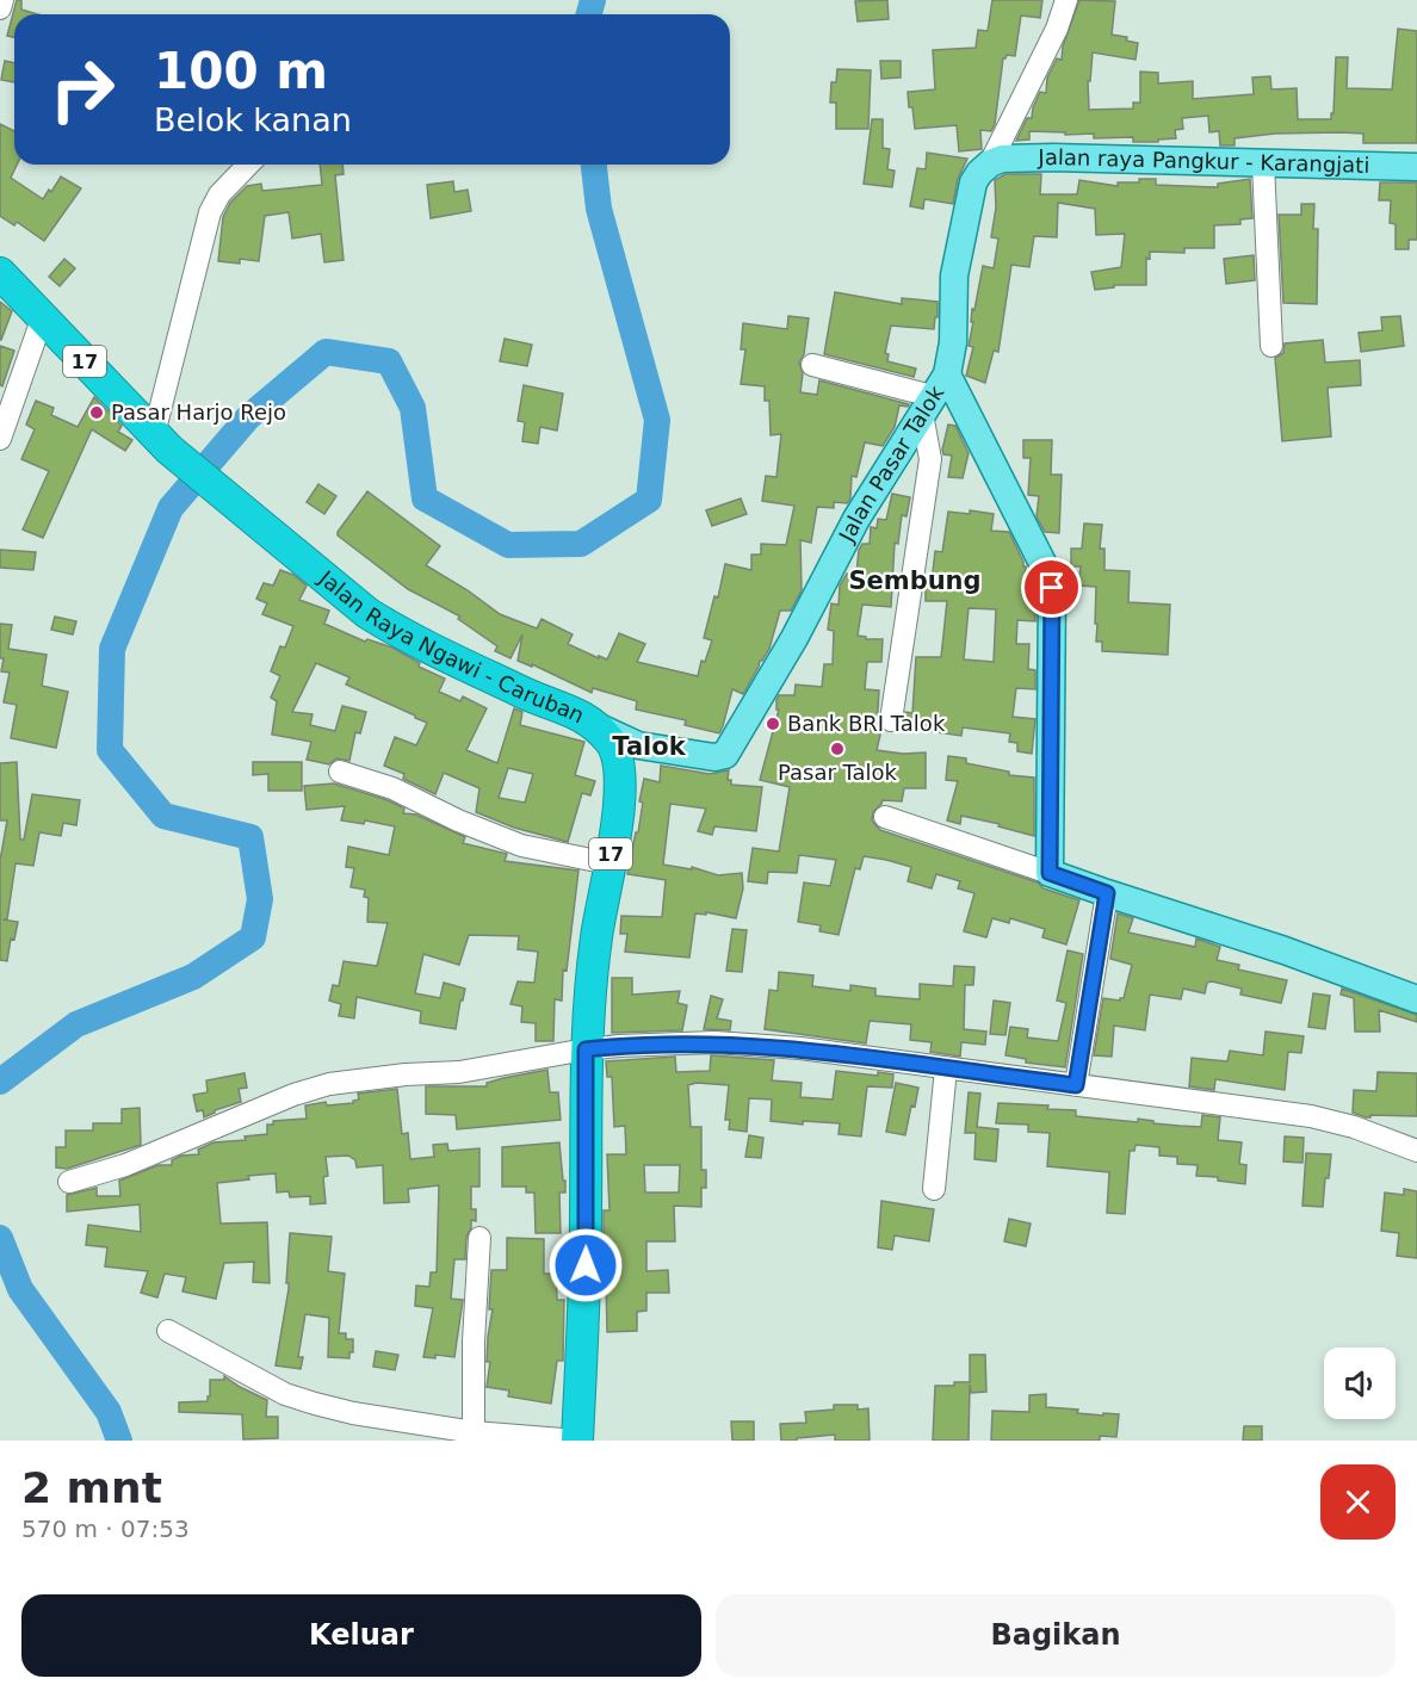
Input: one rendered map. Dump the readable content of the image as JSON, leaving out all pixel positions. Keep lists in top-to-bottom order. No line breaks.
{"streets":{"highway":["17","Jalan Raya Ngawi - Caruban"],"main road":["Jalan raya Pangkur - Karangjati","Jalan Pasar Talok"]},"crossings":[["Jalan raya Pangkur - Karangjati","Jalan Pasar Talok"],["17","Jalan Raya Ngawi - Caruban"]],"districts":["Sembung","Talok"],"places":["Pasar Harjo Rejo","Bank BRI Talok","Pasar Talok"],"page":{"turn":["100 m","Belok kanan"],"heading":["2 mnt","570 m · 07:53"],"buttons":["Keluar","Bagikan"]}}
